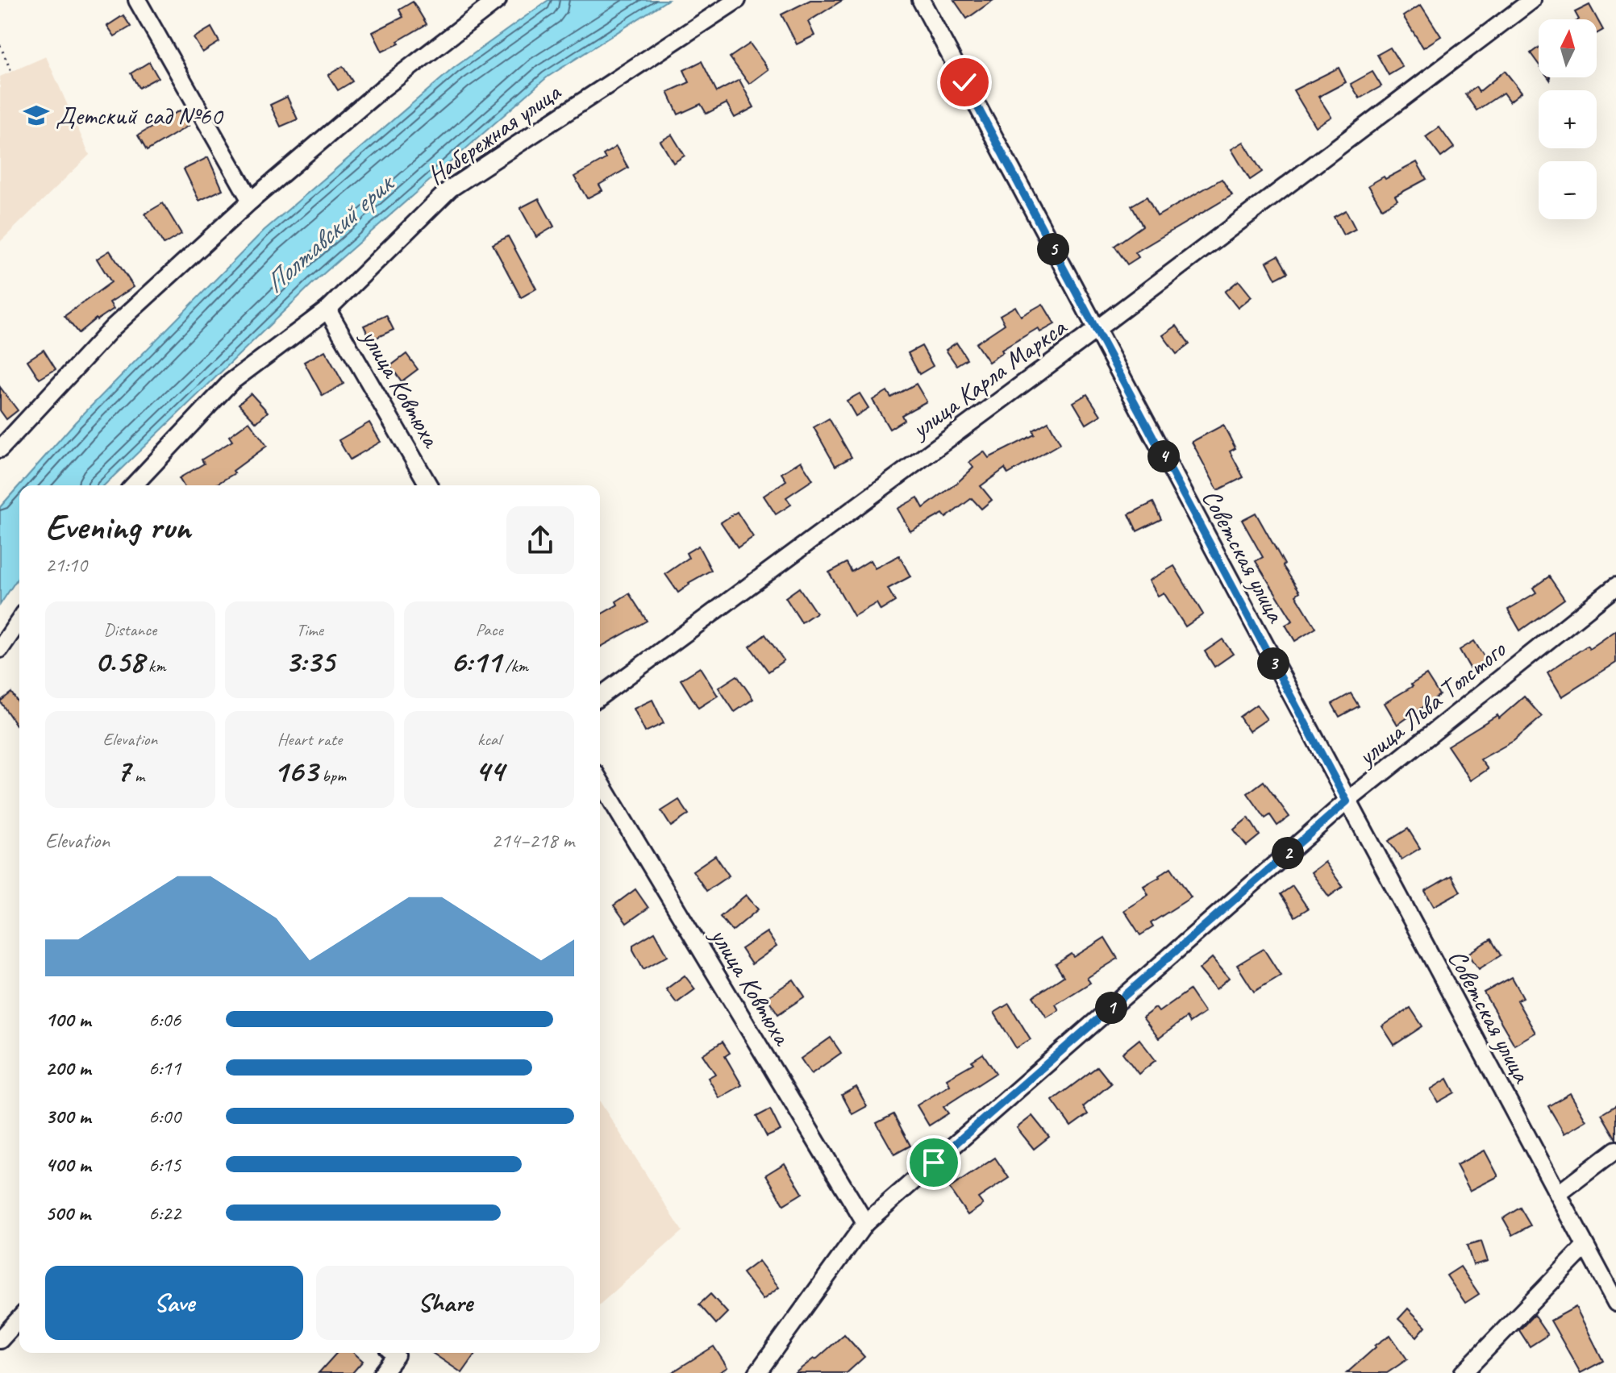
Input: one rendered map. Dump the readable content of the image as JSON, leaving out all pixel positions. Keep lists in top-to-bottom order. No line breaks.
{"streets":{"street":["Набережная улица","улица Карла Маркса","улица Ковтюха","Советская улица","улица Льва Толстого"]},"crossings":[["Набережная улица","улица Ковтюха"],["улица Карла Маркса","Советская улица"],["улица Ковтюха","улица Льва Толстого"],["Советская улица","улица Льва Толстого"]],"water":["Полтавский ерик"],"places":{"school or university":["Детский сад №60"]},"north":"top","page":{"map_buttons":["+","−"],"pins":["5","4","3","2","1"],"heading":["Evening run","21:10"],"stats":[["Distance","0.58 km"],["Time","3:35"],["Pace","6:11 /km"],["Elevation","7 m"],["Heart rate","163 bpm"],["kcal","44"]],"chart":["Elevation","214–218 m"],"list":[{"name":"100 m","note":"6:06"},{"name":"200 m","note":"6:11"},{"name":"300 m","note":"6:00"},{"name":"400 m","note":"6:15"},{"name":"500 m","note":"6:22"}],"buttons":["Save","Share"]}}
